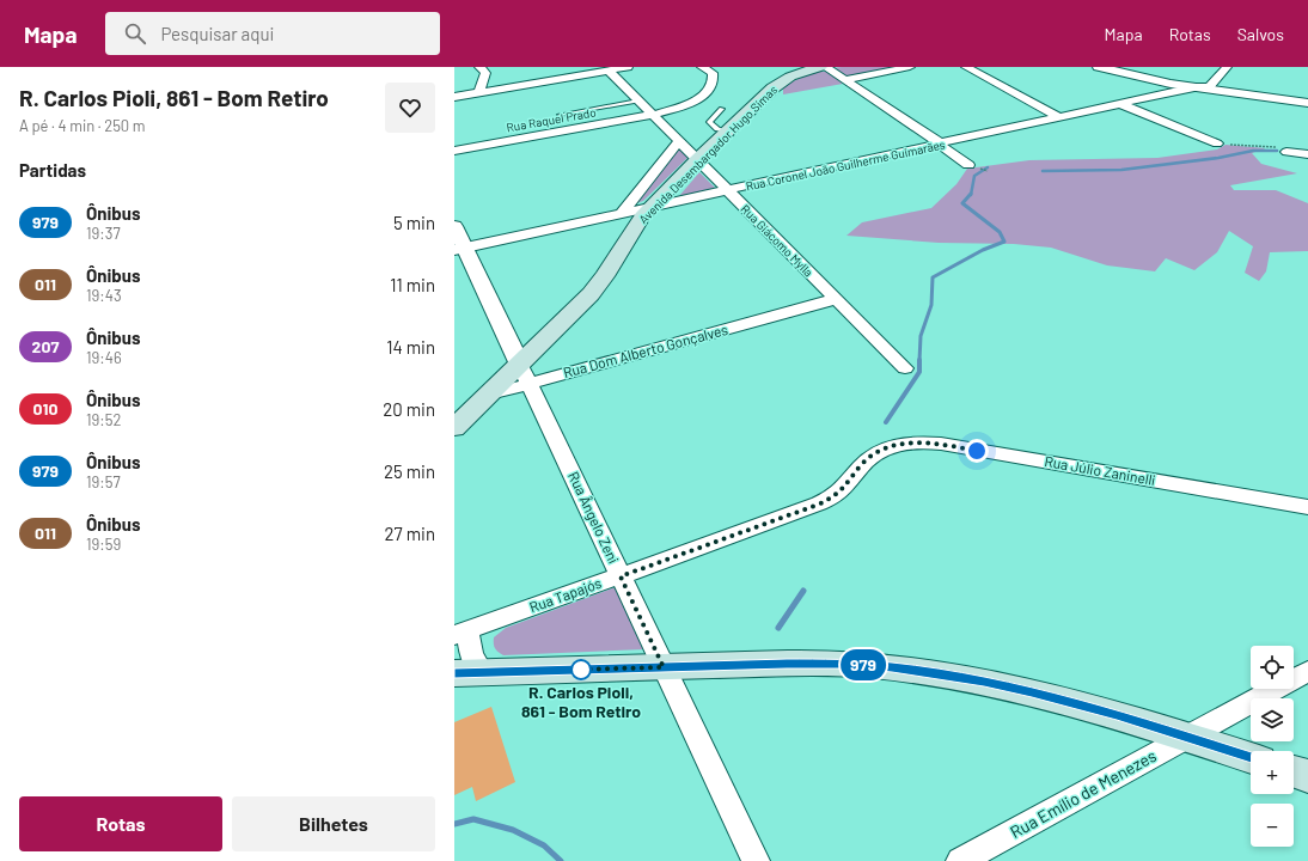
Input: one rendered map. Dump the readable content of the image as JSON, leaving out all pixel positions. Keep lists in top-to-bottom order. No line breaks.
{"streets":{"main road":["Avenida Desembargador Hugo Simas"],"street":["Rua Raquel Prado","Rua Coronel João Guilherme Guimarães","Rua Giácomo Mylla","Rua Dom Alberto Gonçalves","Rua Júlio Zaninelli","Rua Ângelo Zeni","Rua Tapajós","Rua Emílio de Menezes"]},"crossings":[["Rua Raquel Prado","Rua Giácomo Mylla"],["Avenida Desembargador Hugo Simas","Rua Coronel João Guilherme Guimarães"],["Avenida Desembargador Hugo Simas","Rua Giácomo Mylla"],["Avenida Desembargador Hugo Simas","Rua Dom Alberto Gonçalves"],["Avenida Desembargador Hugo Simas","Rua Ângelo Zeni"],["Rua Coronel João Guilherme Guimarães","Rua Giácomo Mylla"],["Rua Coronel João Guilherme Guimarães","Rua Ângelo Zeni"],["Rua Giácomo Mylla","Rua Dom Alberto Gonçalves"],["Rua Dom Alberto Gonçalves","Rua Ângelo Zeni"],["Rua Júlio Zaninelli","Rua Tapajós"],["Rua Ângelo Zeni","Rua Tapajós"]],"places":["R. Carlos Pioli, 861 - Bom Retiro"],"lines":["bus line 979"],"page":{"header":"Mapa","search":"Pesquisar aqui","nav":["Mapa","Rotas","Salvos"],"heading":[["R. Carlos Pioli, 861 - Bom Retiro","A pé · 4 min · 250 m"],"Partidas"],"on_map":"979","list":[{"mark":"979","name":"Ônibus","note":"19:37","value":"5 min"},{"mark":"011","name":"Ônibus","note":"19:43","value":"11 min"},{"mark":"207","name":"Ônibus","note":"19:46","value":"14 min"},{"mark":"010","name":"Ônibus","note":"19:52","value":"20 min"},{"mark":"979","name":"Ônibus","note":"19:57","value":"25 min"},{"mark":"011","name":"Ônibus","note":"19:59","value":"27 min"}],"map_buttons":["+","−"],"buttons":["Rotas","Bilhetes"]}}
